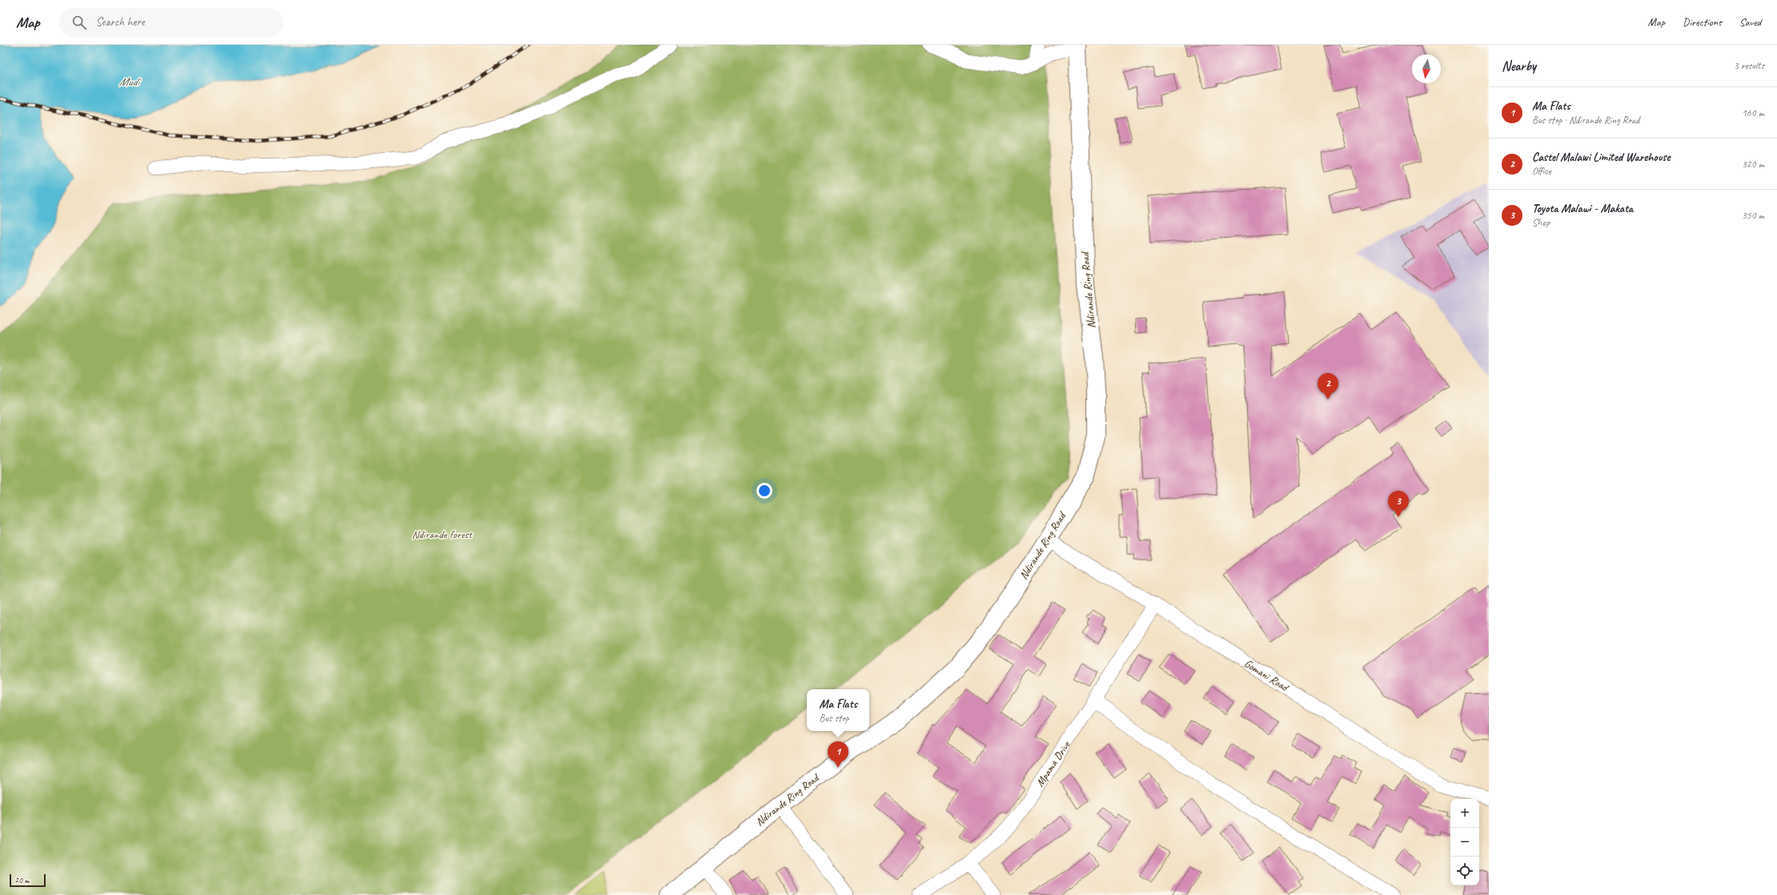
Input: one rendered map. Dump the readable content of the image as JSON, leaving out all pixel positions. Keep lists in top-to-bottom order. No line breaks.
{"streets":{"street":["Ndirande Ring Road","Gomani Road","Mpama Drive"]},"crossings":[["Ndirande Ring Road","Gomani Road"],["Gomani Road","Mpama Drive"]],"water":["Mudi"],"parks":["Ndirande forest"],"scale_bar":"20 m","north":"bottom","page":{"header":"Map","search":"Search here","nav":["Map","Directions","Saved"],"heading":["Nearby","3 results"],"list":[{"mark":"1","name":"Ma Flats","note":"Bus stop · Ndirande Ring Road","value":"160 m"},{"mark":"2","name":"Castel Malawi Limited Warehouse","note":"Office","value":"320 m"},{"mark":"3","name":"Toyota Malawi - Makata","note":"Shop","value":"350 m"}],"pins":["2","3","1"],"popup":["Ma Flats","Bus stop"],"map_buttons":["+","−"],"scale":"20 m"}}
